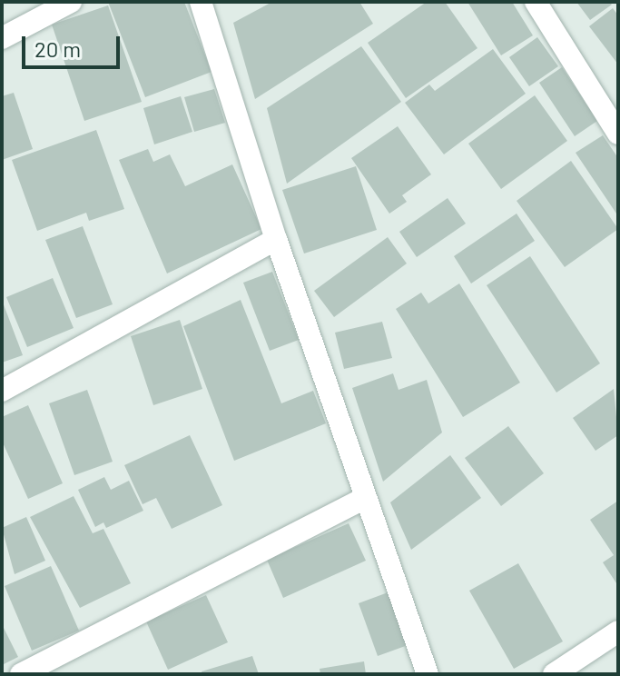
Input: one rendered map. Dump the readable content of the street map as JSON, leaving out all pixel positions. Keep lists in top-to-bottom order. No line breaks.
{"scale_bar":"20 m"}
